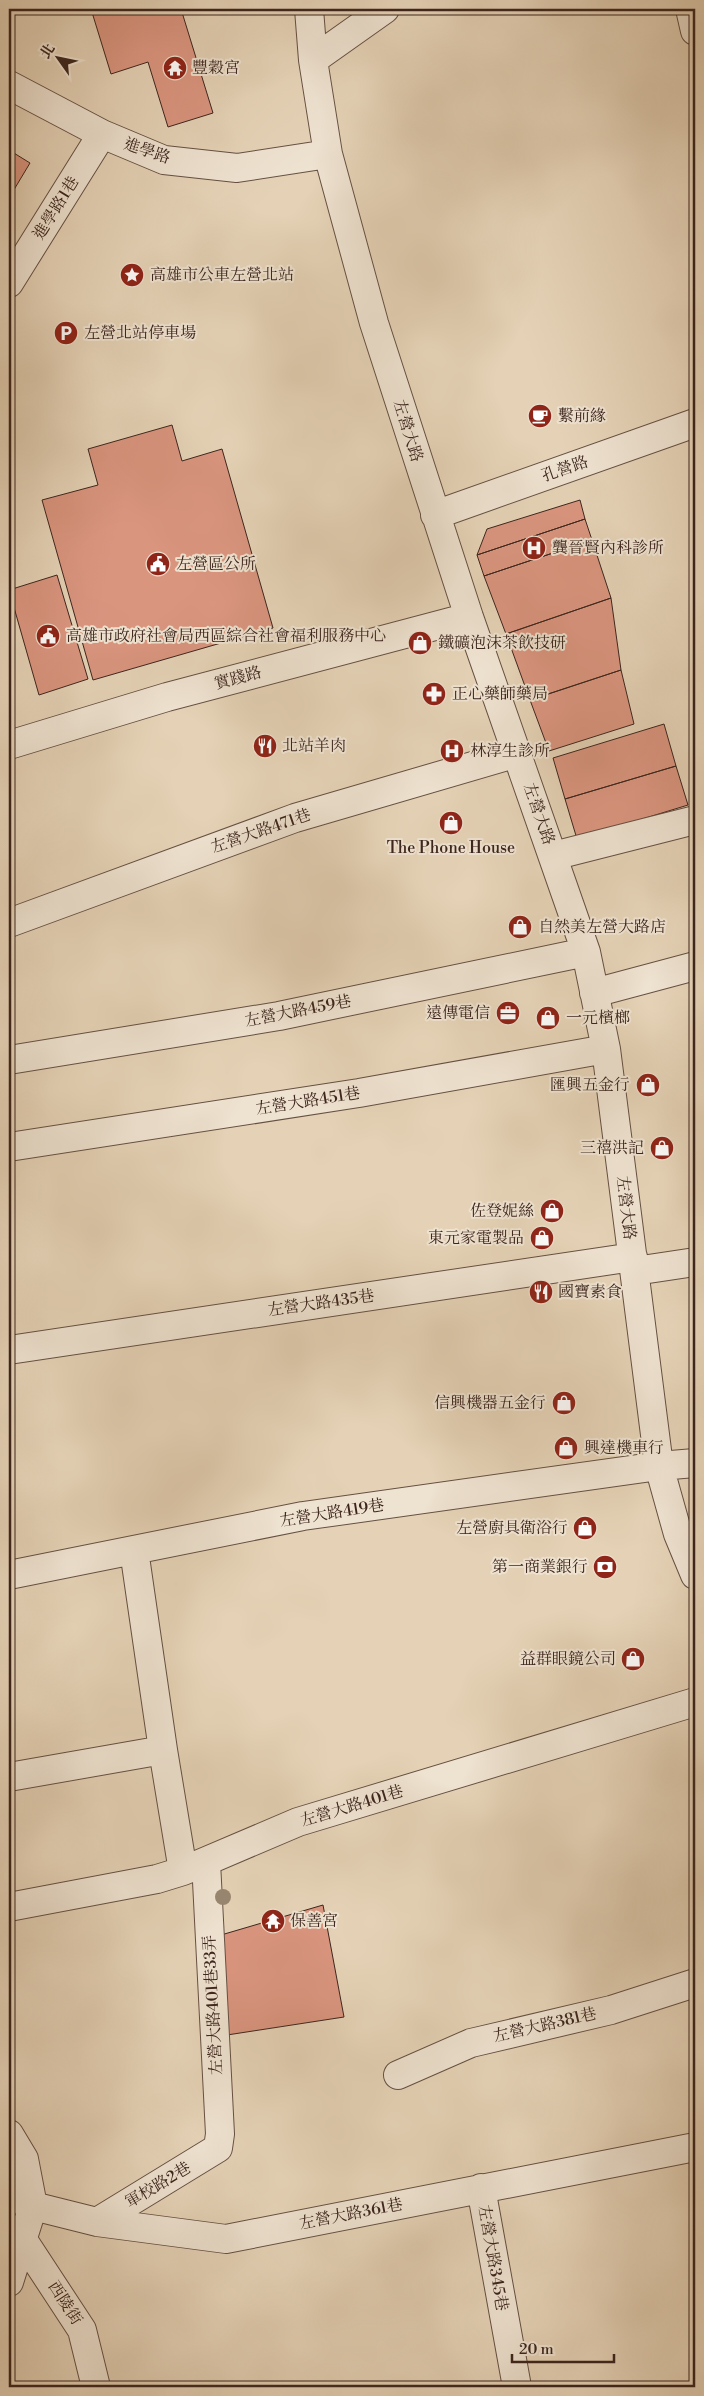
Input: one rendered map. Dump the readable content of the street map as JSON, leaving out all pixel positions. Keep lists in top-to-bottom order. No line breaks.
{"streets":{"street":["進學路","進學路1巷","左營大路","孔營路","實踐路","左營大路471巷","左營大路459巷","左營大路451巷","左營大路435巷","左營大路419巷","左營大路401巷","左營大路401巷33弄","左營大路381巷","軍校路2巷","左營大路361巷","左營大路345巷","西陵街"]},"crossings":[["進學路","進學路1巷"],["進學路","左營大路"],["左營大路","孔營路"],["左營大路","實踐路"],["左營大路","左營大路471巷"],["左營大路","左營大路459巷"],["左營大路","左營大路451巷"],["左營大路","左營大路435巷"],["左營大路","左營大路419巷"],["左營大路419巷","左營大路401巷33弄"],["左營大路401巷","左營大路401巷33弄"],["左營大路401巷33弄","軍校路2巷"],["軍校路2巷","左營大路361巷"],["左營大路361巷","左營大路345巷"]],"places":{"temple":["豐穀宮","保善宮"],"place":["高雄市公車左營北站"],"parking":["左營北站停車場"],"cafe":["繫前緣"],"hospital":["龔晉賢內科診所","林淳生診所"],"public building":["左營區公所","高雄市政府社會局西區綜合社會福利服務中心"],"shop":["鐵礦泡沫茶飲技研","The Phone House","自然美左營大路店","一元檳榔","匯興五金行","三禧洪記","佐登妮絲","東元家電製品","信興機器五金行","興達機車行","左營廚具衛浴行","益群眼鏡公司"],"pharmacy":["正心藥師藥局"],"restaurant":["北站羊肉","國寶素食"],"office":["遠傳電信"],"bank":["第一商業銀行"]},"scale_bar":"20 m","north":"top left"}
